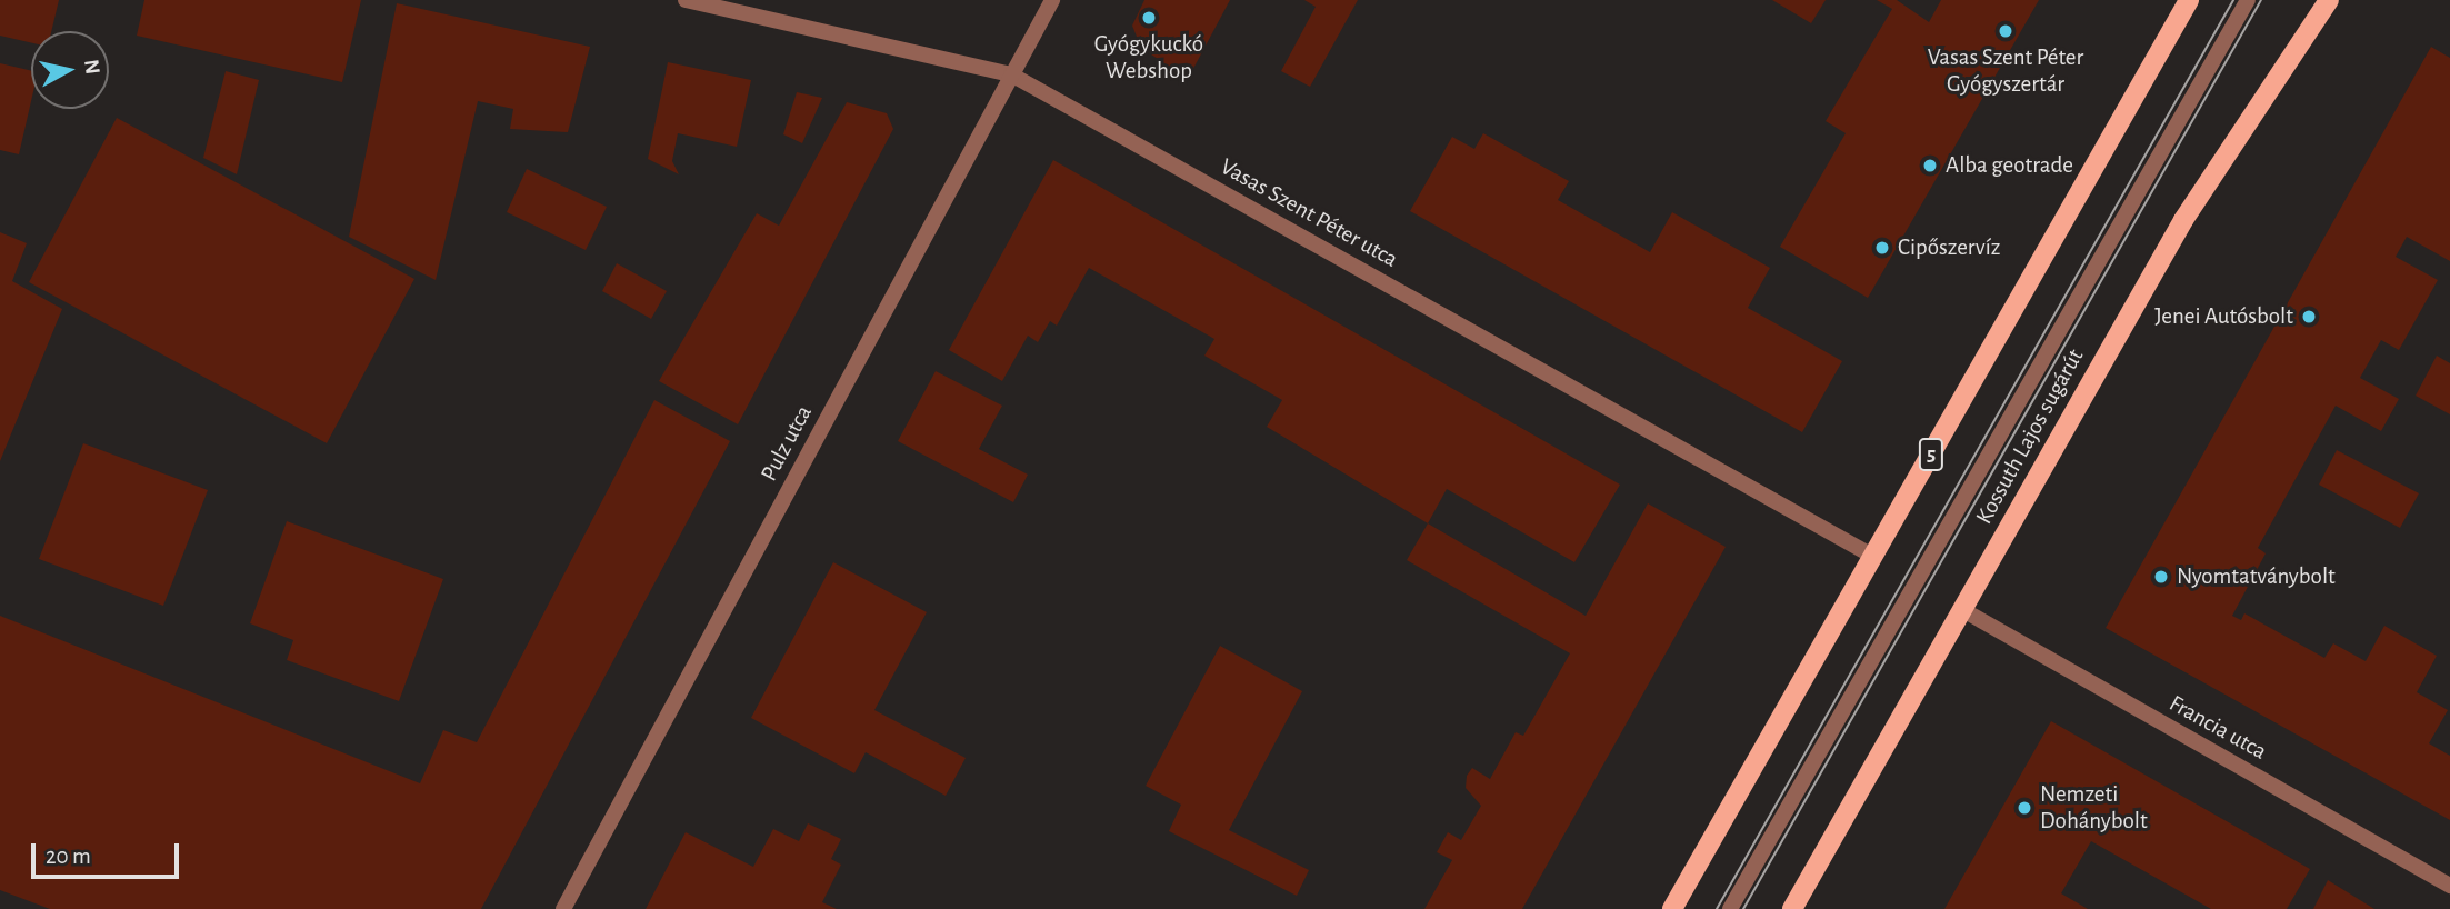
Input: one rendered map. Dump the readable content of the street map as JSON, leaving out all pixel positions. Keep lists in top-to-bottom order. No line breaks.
{"streets":{"main road":["Kossuth Lajos sugárút","5"],"street":["Vasas Szent Péter utca","Pulz utca","Francia utca"]},"crossings":[["Vasas Szent Péter utca","Pulz utca"],["Vasas Szent Péter utca","5"],["Kossuth Lajos sugárút","Francia utca"]],"places":["Gyógykuckó Webshop","Vasas Szent Péter Gyógyszertár","Alba geotrade","Cipőszervíz","Jenei Autósbolt","Nyomtatványbolt","Nemzeti Dohánybolt"],"scale_bar":"20 m","north":"right"}
